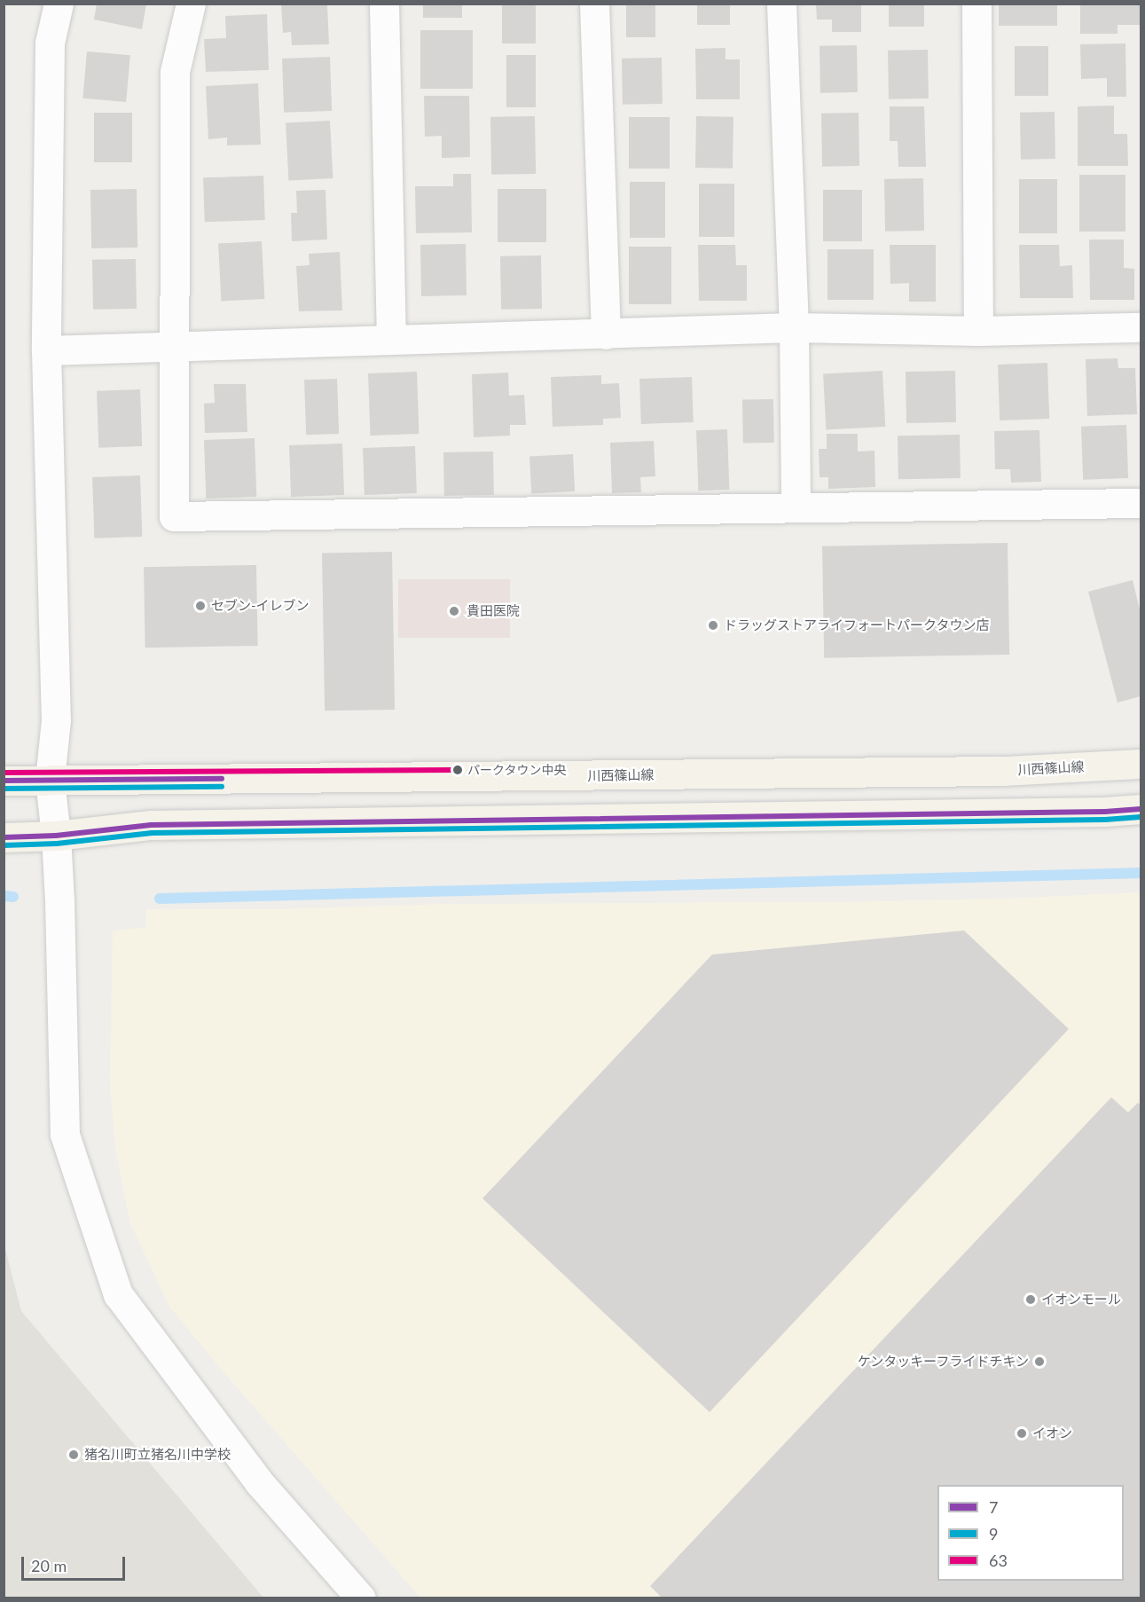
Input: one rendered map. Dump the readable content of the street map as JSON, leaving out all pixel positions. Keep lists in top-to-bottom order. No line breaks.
{"streets":{"main road":["川西篠山線"]},"places":["セブン-イレブン","貴田医院","ドラッグストアライフォートパークタウン店","パークタウン中央","イオンモール","ケンタッキーフライドチキン","イオン","猪名川町立猪名川中学校"],"lines":["transit line 63","transit line 7","transit line 9"],"legend":["7","9","63"],"scale_bar":"20 m"}
